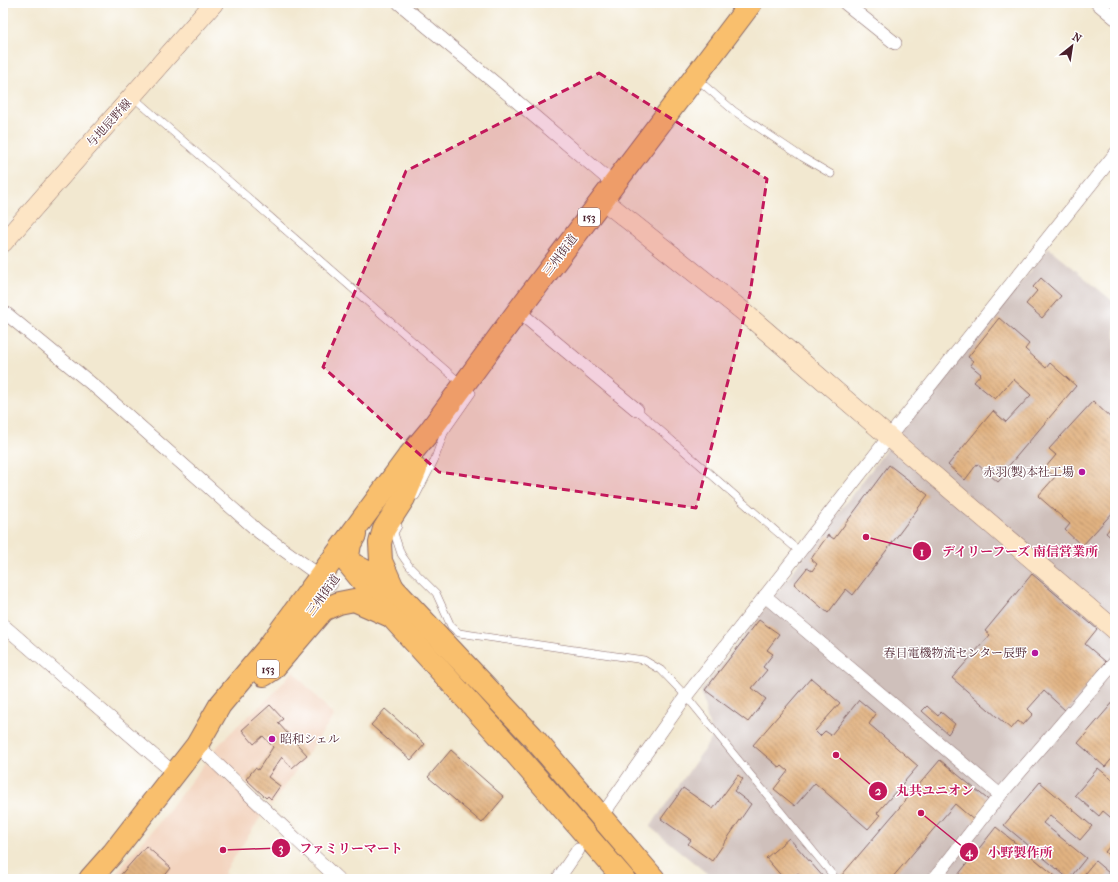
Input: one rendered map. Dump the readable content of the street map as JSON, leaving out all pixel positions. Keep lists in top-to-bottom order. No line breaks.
{"streets":{"highway":["153","三州街道"],"street":["与地辰野線"]},"places":["赤羽(製)本社工場","デイリーフーズ 南信営業所","春日電機物流センター辰野","昭和シェル","丸共ユニオン","小野製作所","ファミリーマート"],"north":"top right"}
